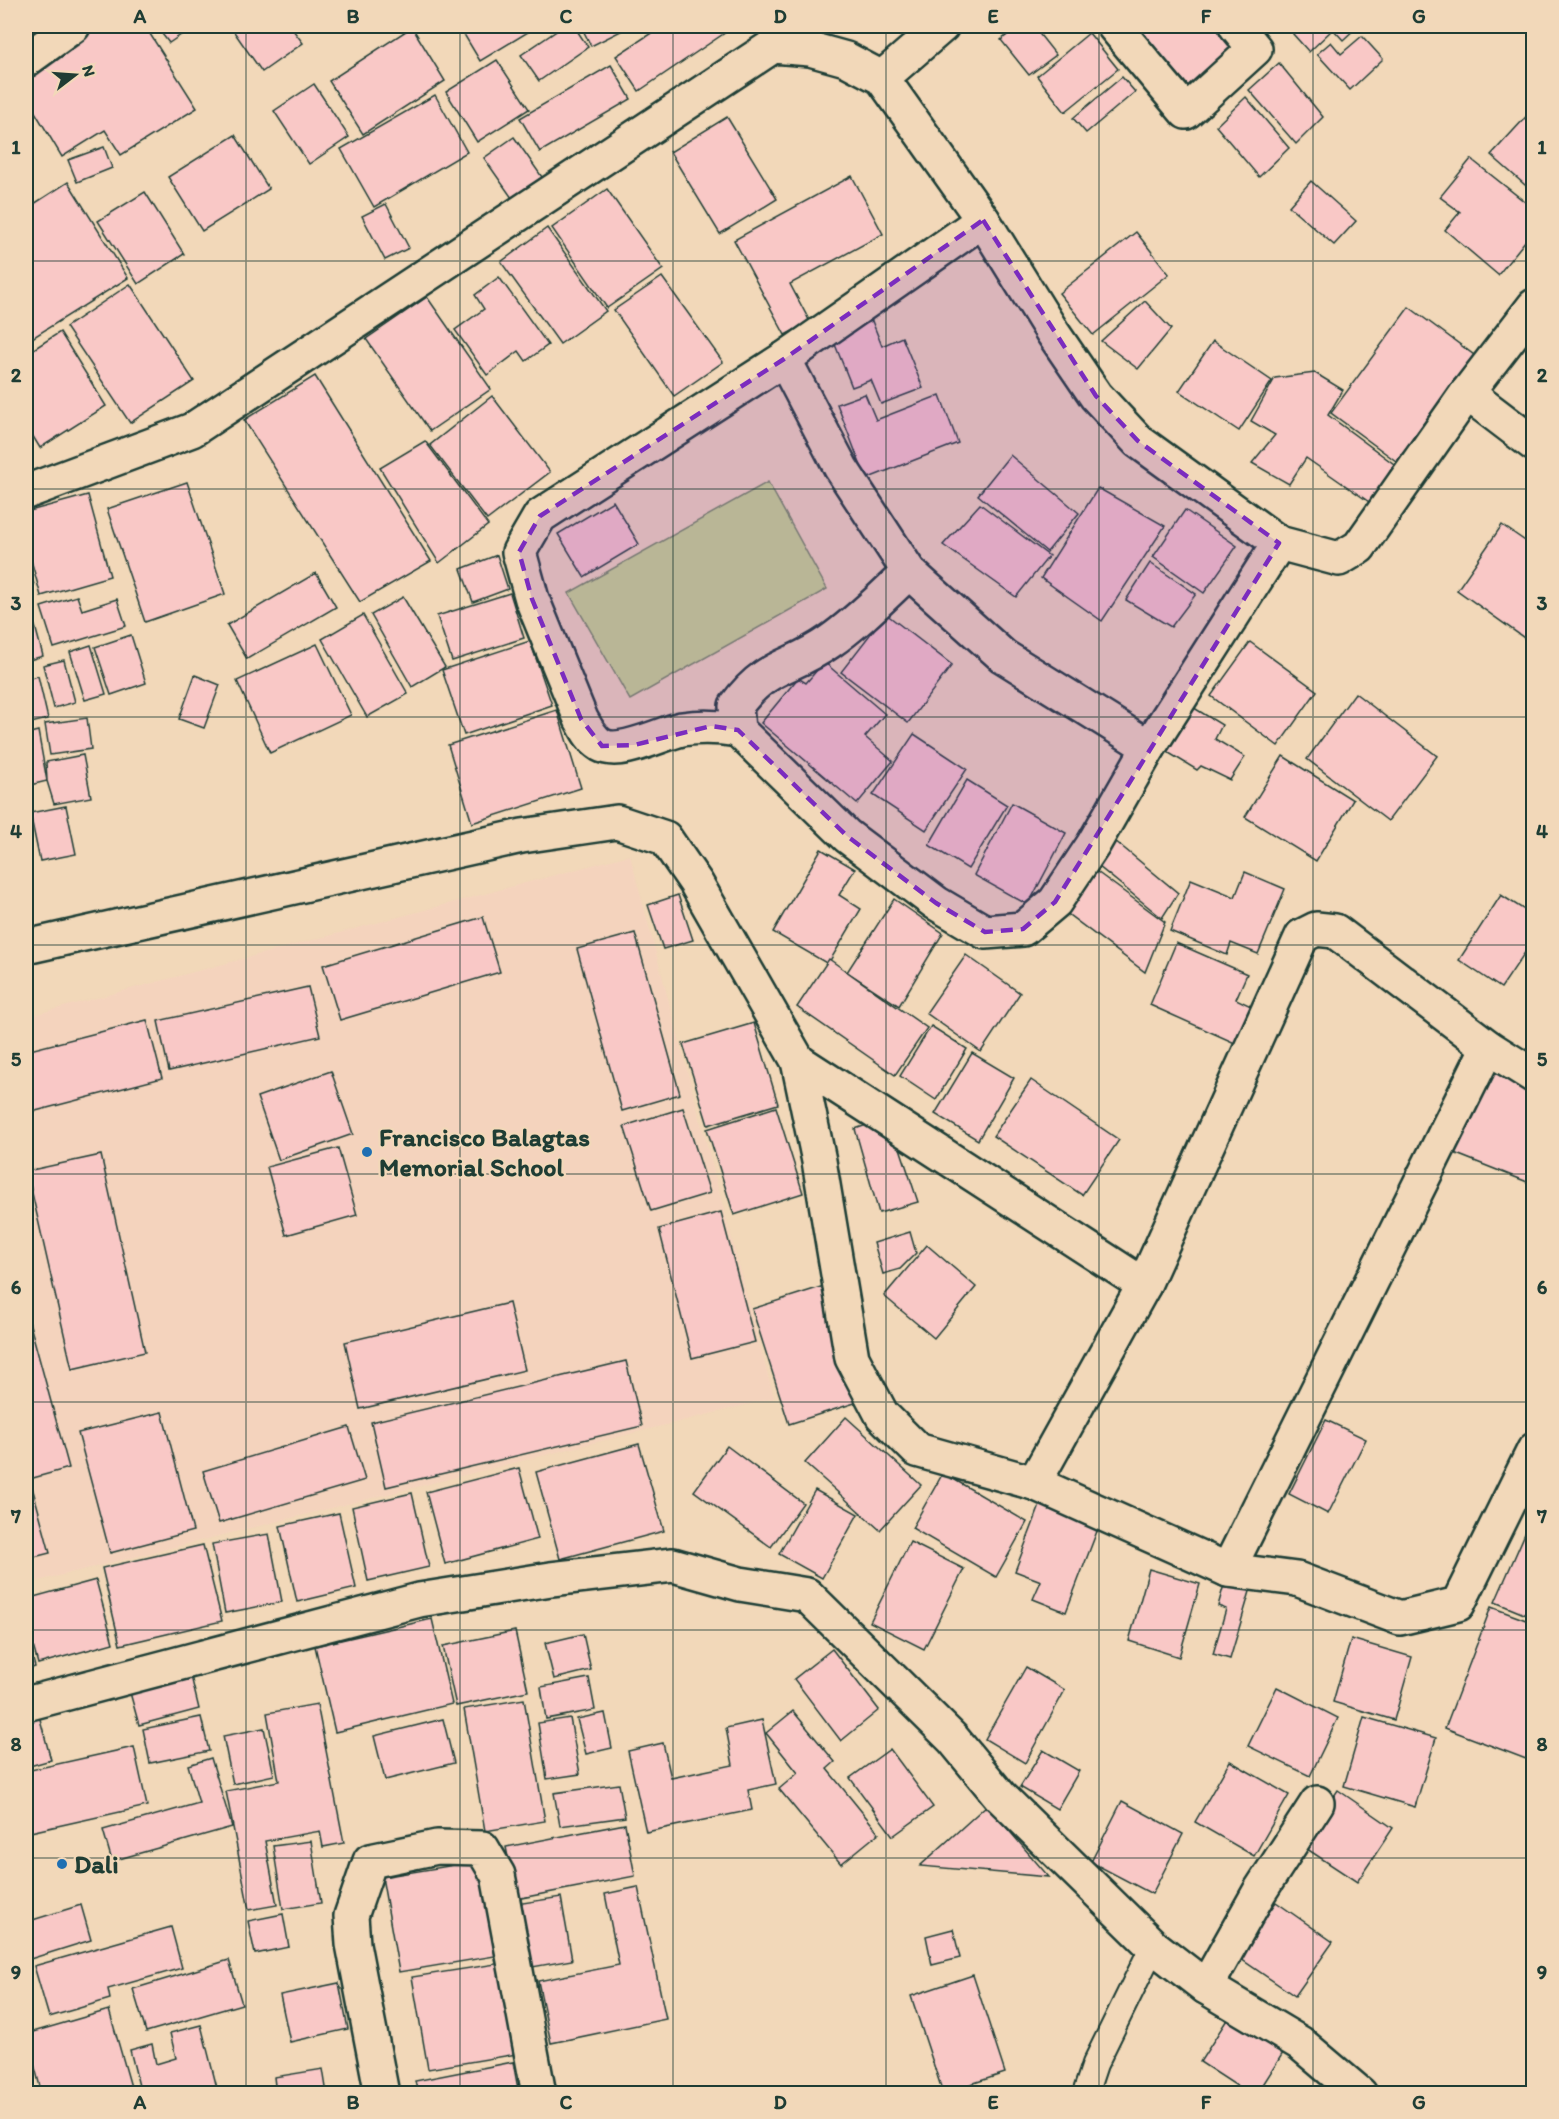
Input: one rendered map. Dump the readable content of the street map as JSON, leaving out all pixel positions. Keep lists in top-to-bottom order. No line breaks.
{"places":["Francisco Balagtas Memorial School","Dali"],"north":"right","grid":{"columns":["A","B","C","D","E","F","G"],"rows":["1","2","3","4","5","6","7","8","9"]}}
